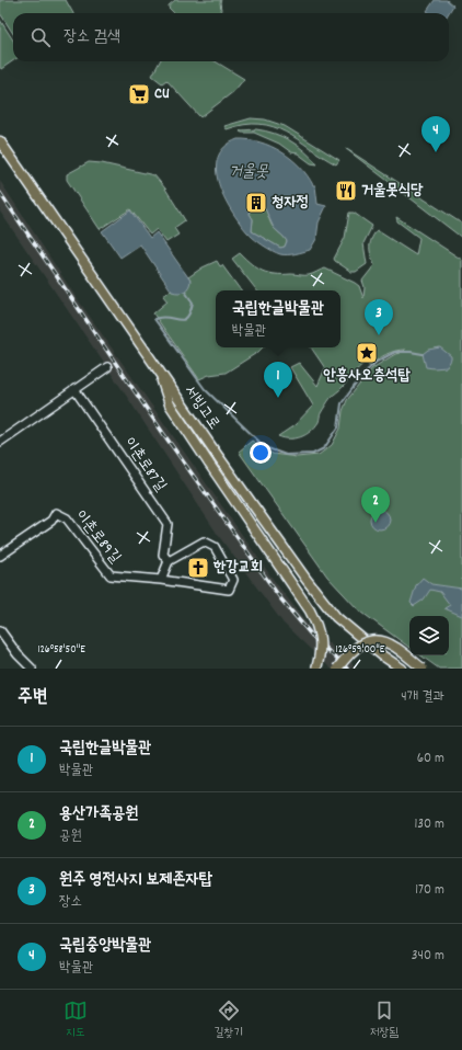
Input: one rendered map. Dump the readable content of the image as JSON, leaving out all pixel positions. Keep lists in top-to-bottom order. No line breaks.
{"streets":{"main road":["서빙고로"],"street":["이촌로87길","이촌로89길"]},"crossings":[["이촌로87길","이촌로89길"]],"water":["거울못"],"places":{"supermarket":["CU"],"restaurant":["거울못식당"],"building":["청자정"],"place":["안흥사오층석탑"],"church":["한강교회"]},"page":{"search":"장소 검색","pins":["4","3","1","2"],"popup":["국립한글박물관","박물관"],"heading":["주변","4개 결과"],"list":[{"mark":"1","name":"국립한글박물관","note":"박물관","value":"60 m"},{"mark":"2","name":"용산가족공원","note":"공원","value":"130 m"},{"mark":"3","name":"원주 영전사지 보제존자탑","note":"장소","value":"170 m"},{"mark":"4","name":"국립중앙박물관","note":"박물관","value":"340 m"}],"nav":["지도","길찾기","저장됨"]},"coordinates":["126°58'50\"E","126°59'00\"E"]}
